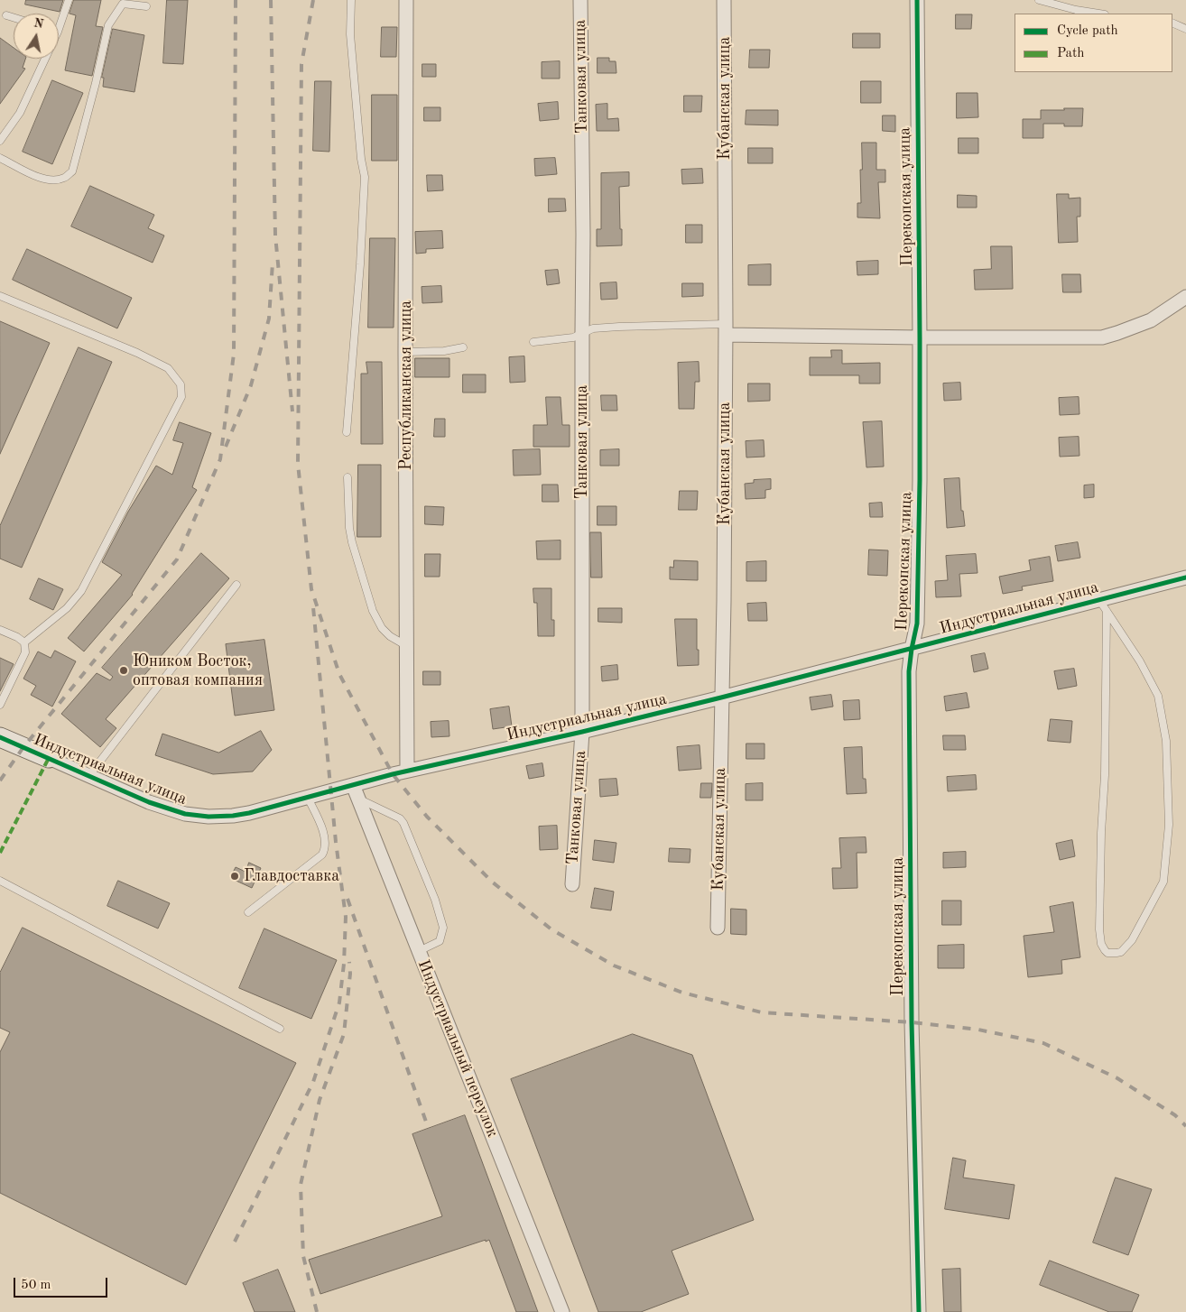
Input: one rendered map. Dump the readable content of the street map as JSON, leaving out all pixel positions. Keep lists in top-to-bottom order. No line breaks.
{"streets":{"street":["Танковая улица","Кубанская улица","Перекопская улица","Республиканская улица","Индустриальная улица","Индустриальный переулок"]},"crossings":[["Танковая улица","Индустриальная улица"],["Кубанская улица","Индустриальная улица"],["Перекопская улица","Индустриальная улица"],["Республиканская улица","Индустриальная улица"],["Индустриальная улица","Индустриальный переулок"]],"places":["Юником Восток, оптовая компания","Главдоставка"],"legend":["Cycle path","Path"],"scale_bar":"50 m","north":"top"}
